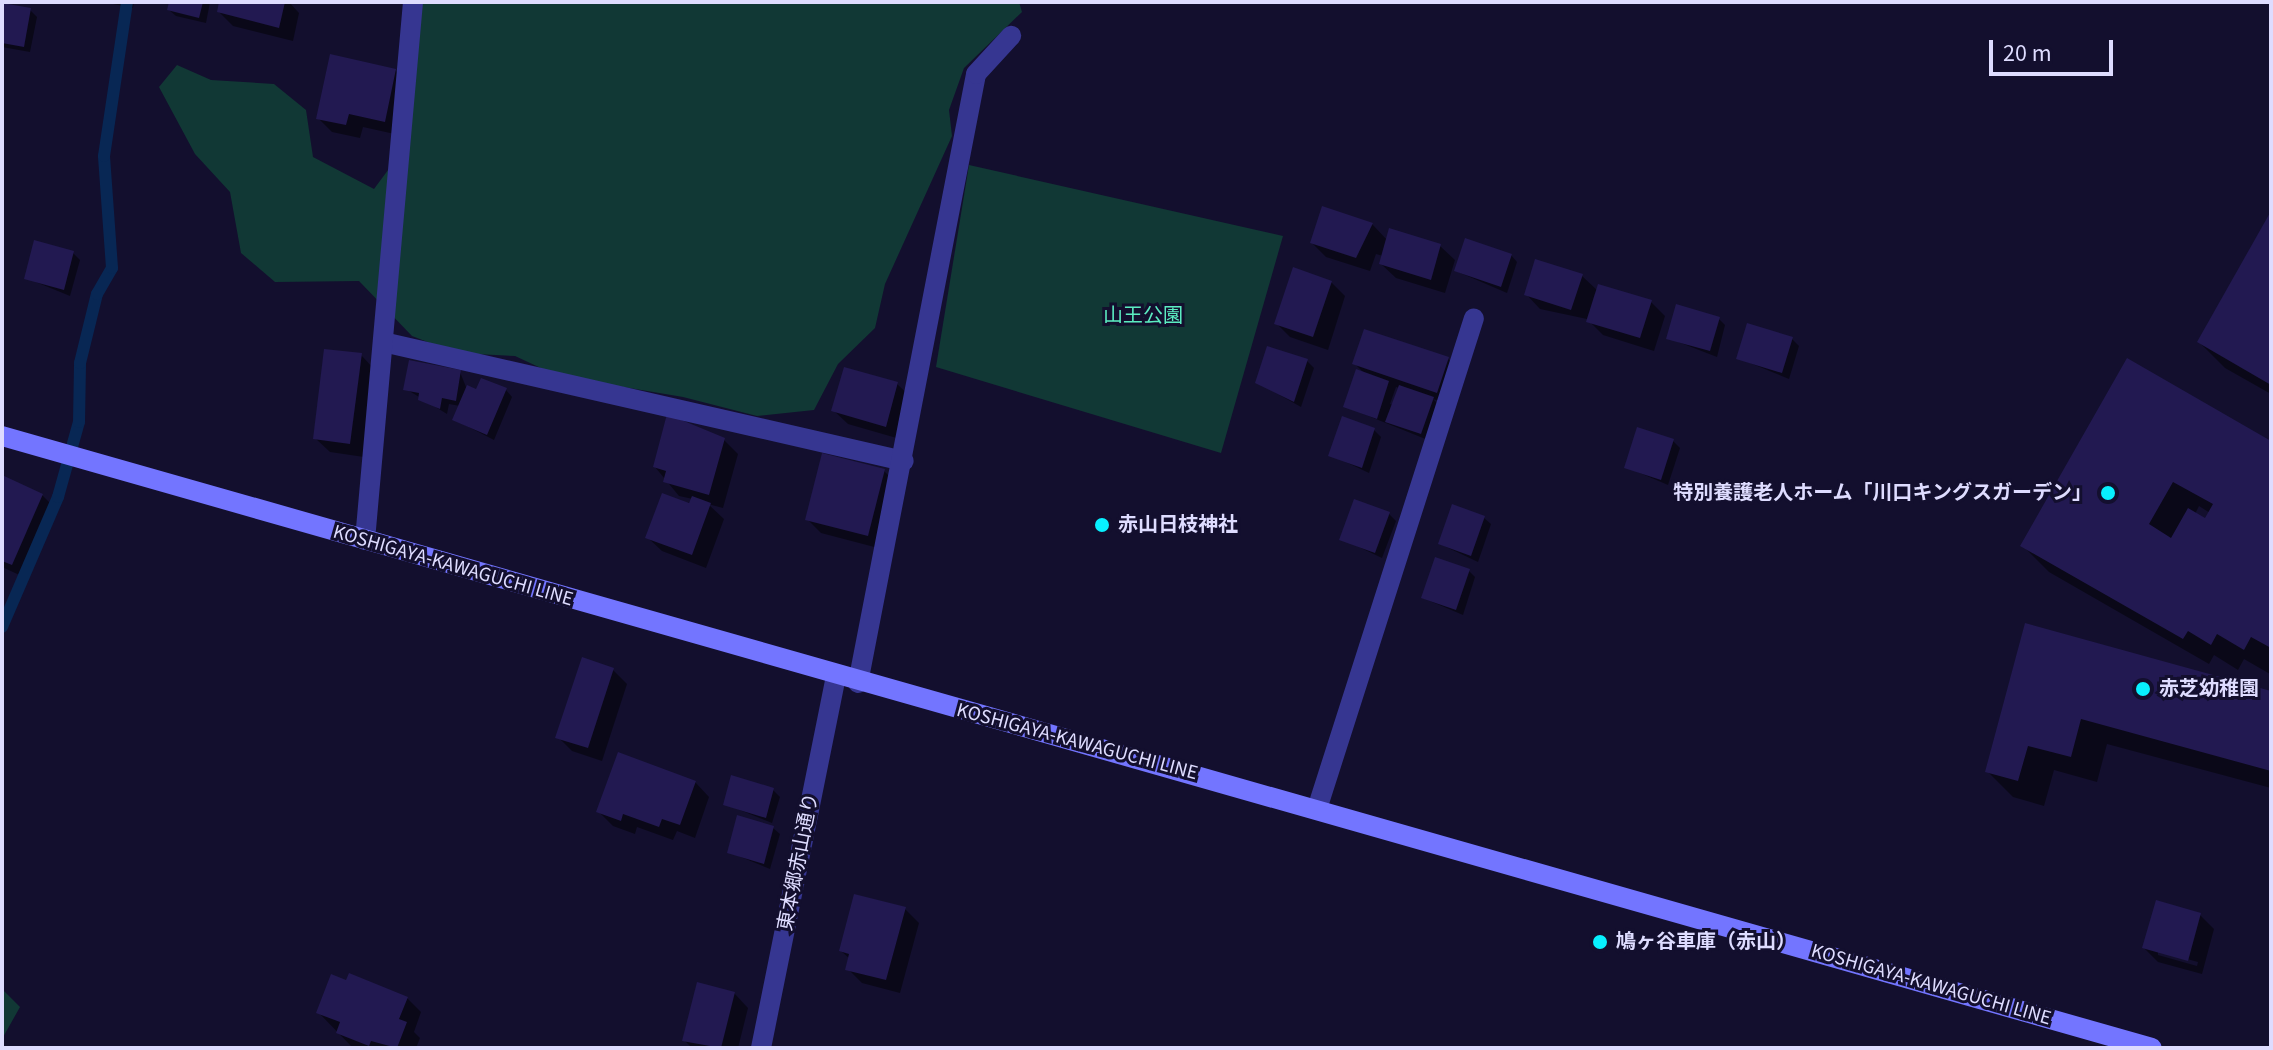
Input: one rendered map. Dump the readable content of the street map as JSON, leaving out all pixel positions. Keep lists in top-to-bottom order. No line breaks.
{"streets":{"main road":["KOSHIGAYA-KAWAGUCHI LINE"],"street":["東本郷赤山通り"]},"crossings":[["KOSHIGAYA-KAWAGUCHI LINE","東本郷赤山通り"]],"parks":["山王公園"],"places":["特別養護老人ホーム「川口キングスガーデン」","赤山日枝神社","赤芝幼稚園","鳩ヶ谷車庫（赤山）"],"scale_bar":"20 m"}
